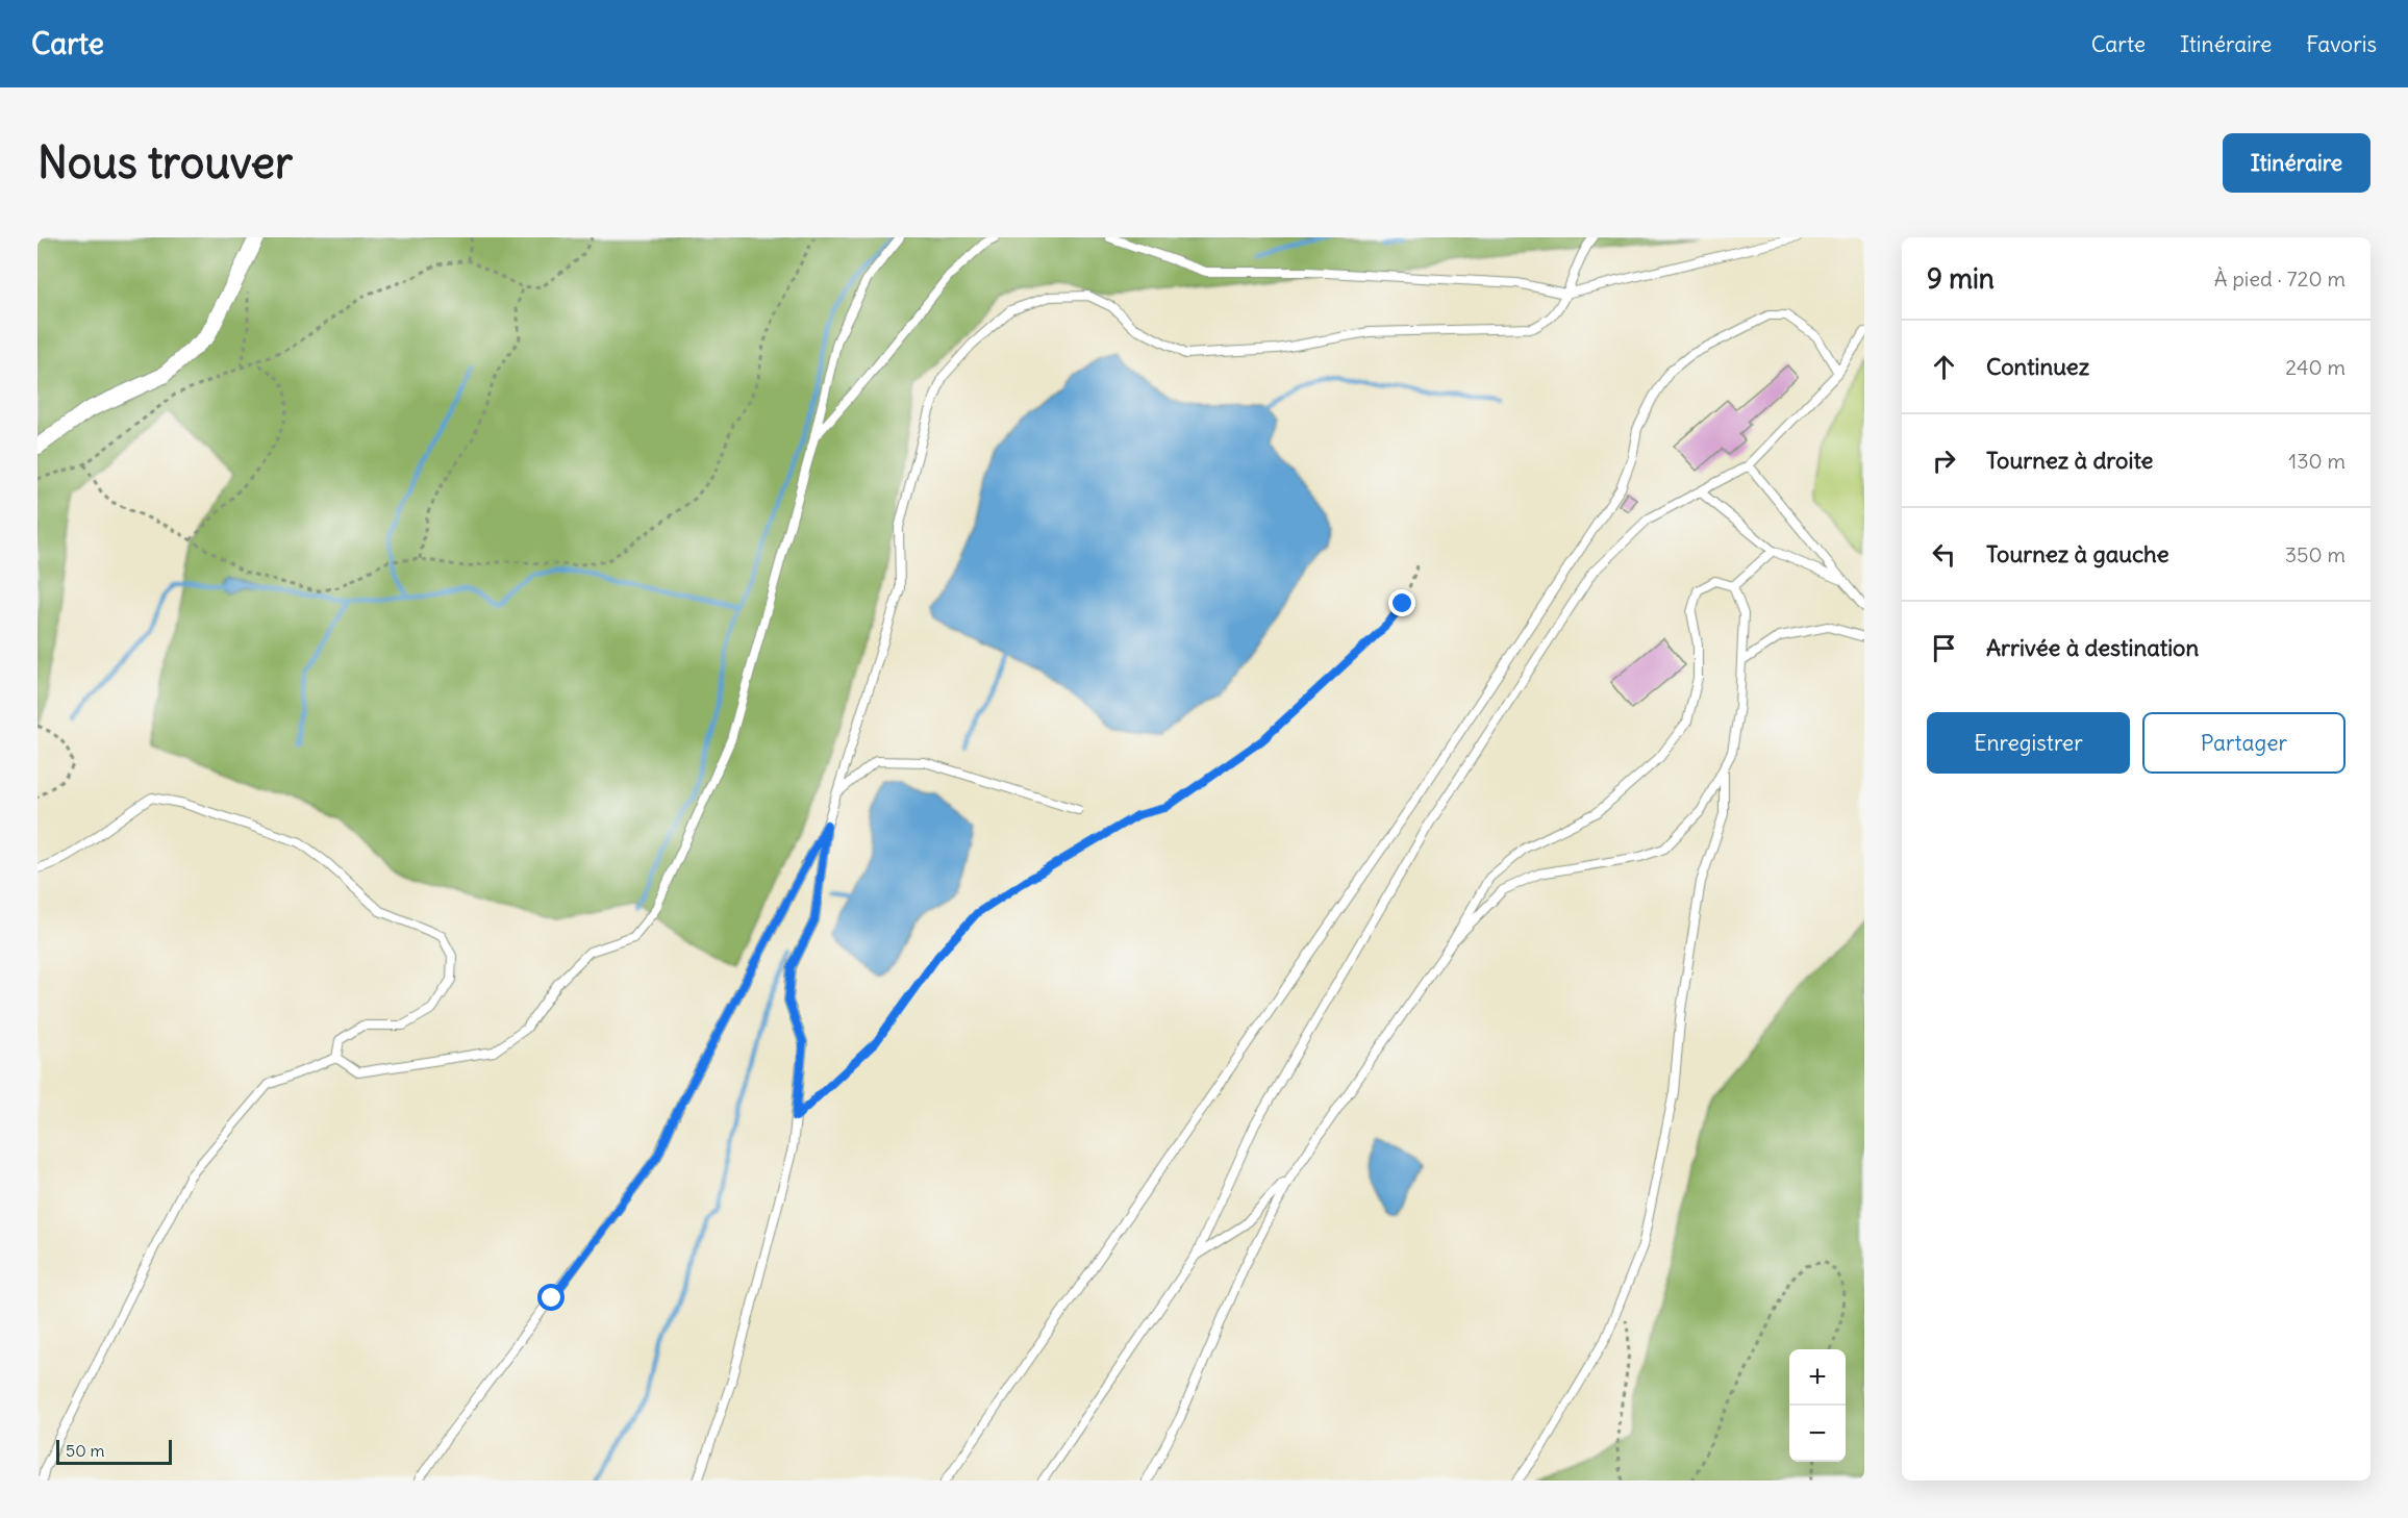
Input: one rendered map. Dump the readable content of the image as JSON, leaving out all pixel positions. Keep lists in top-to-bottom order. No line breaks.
{"scale_bar":"50 m","page":{"header":"Carte","nav":["Carte","Itinéraire","Favoris"],"buttons":["Itinéraire",["Enregistrer","Partager"]],"title":"Nous trouver","heading":["9 min","À pied · 720 m"],"list":[["Continuez","240 m"],["Tournez à droite","130 m"],["Tournez à gauche","350 m"],"Arrivée à destination"],"map_buttons":["+","−"],"scale":"50 m"}}
